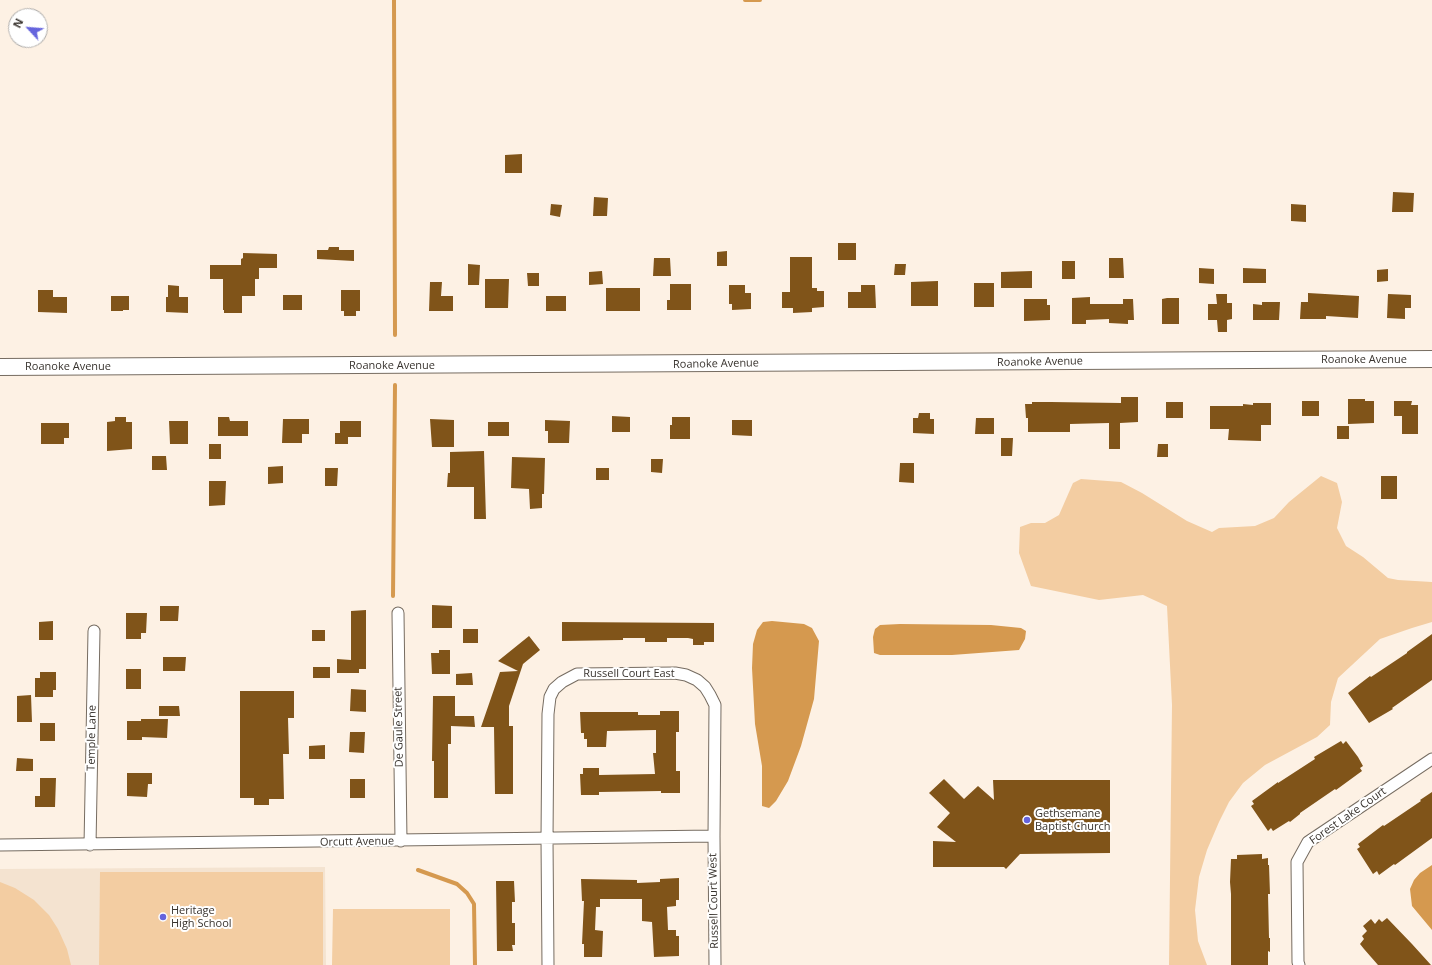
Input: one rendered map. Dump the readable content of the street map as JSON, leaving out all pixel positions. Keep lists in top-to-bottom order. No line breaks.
{"streets":{"street":["Roanoke Avenue","Russell Court East","De Gaule Street","Temple Lane","Forest Lake Court","Orcutt Avenue","Russell Court West"]},"crossings":[["Russell Court East","Orcutt Avenue"],["Russell Court East","Russell Court West"],["De Gaule Street","Orcutt Avenue"],["Temple Lane","Orcutt Avenue"],["Orcutt Avenue","Russell Court West"]],"places":["Gethsemane Baptist Church","Heritage High School"],"north":"top left"}
